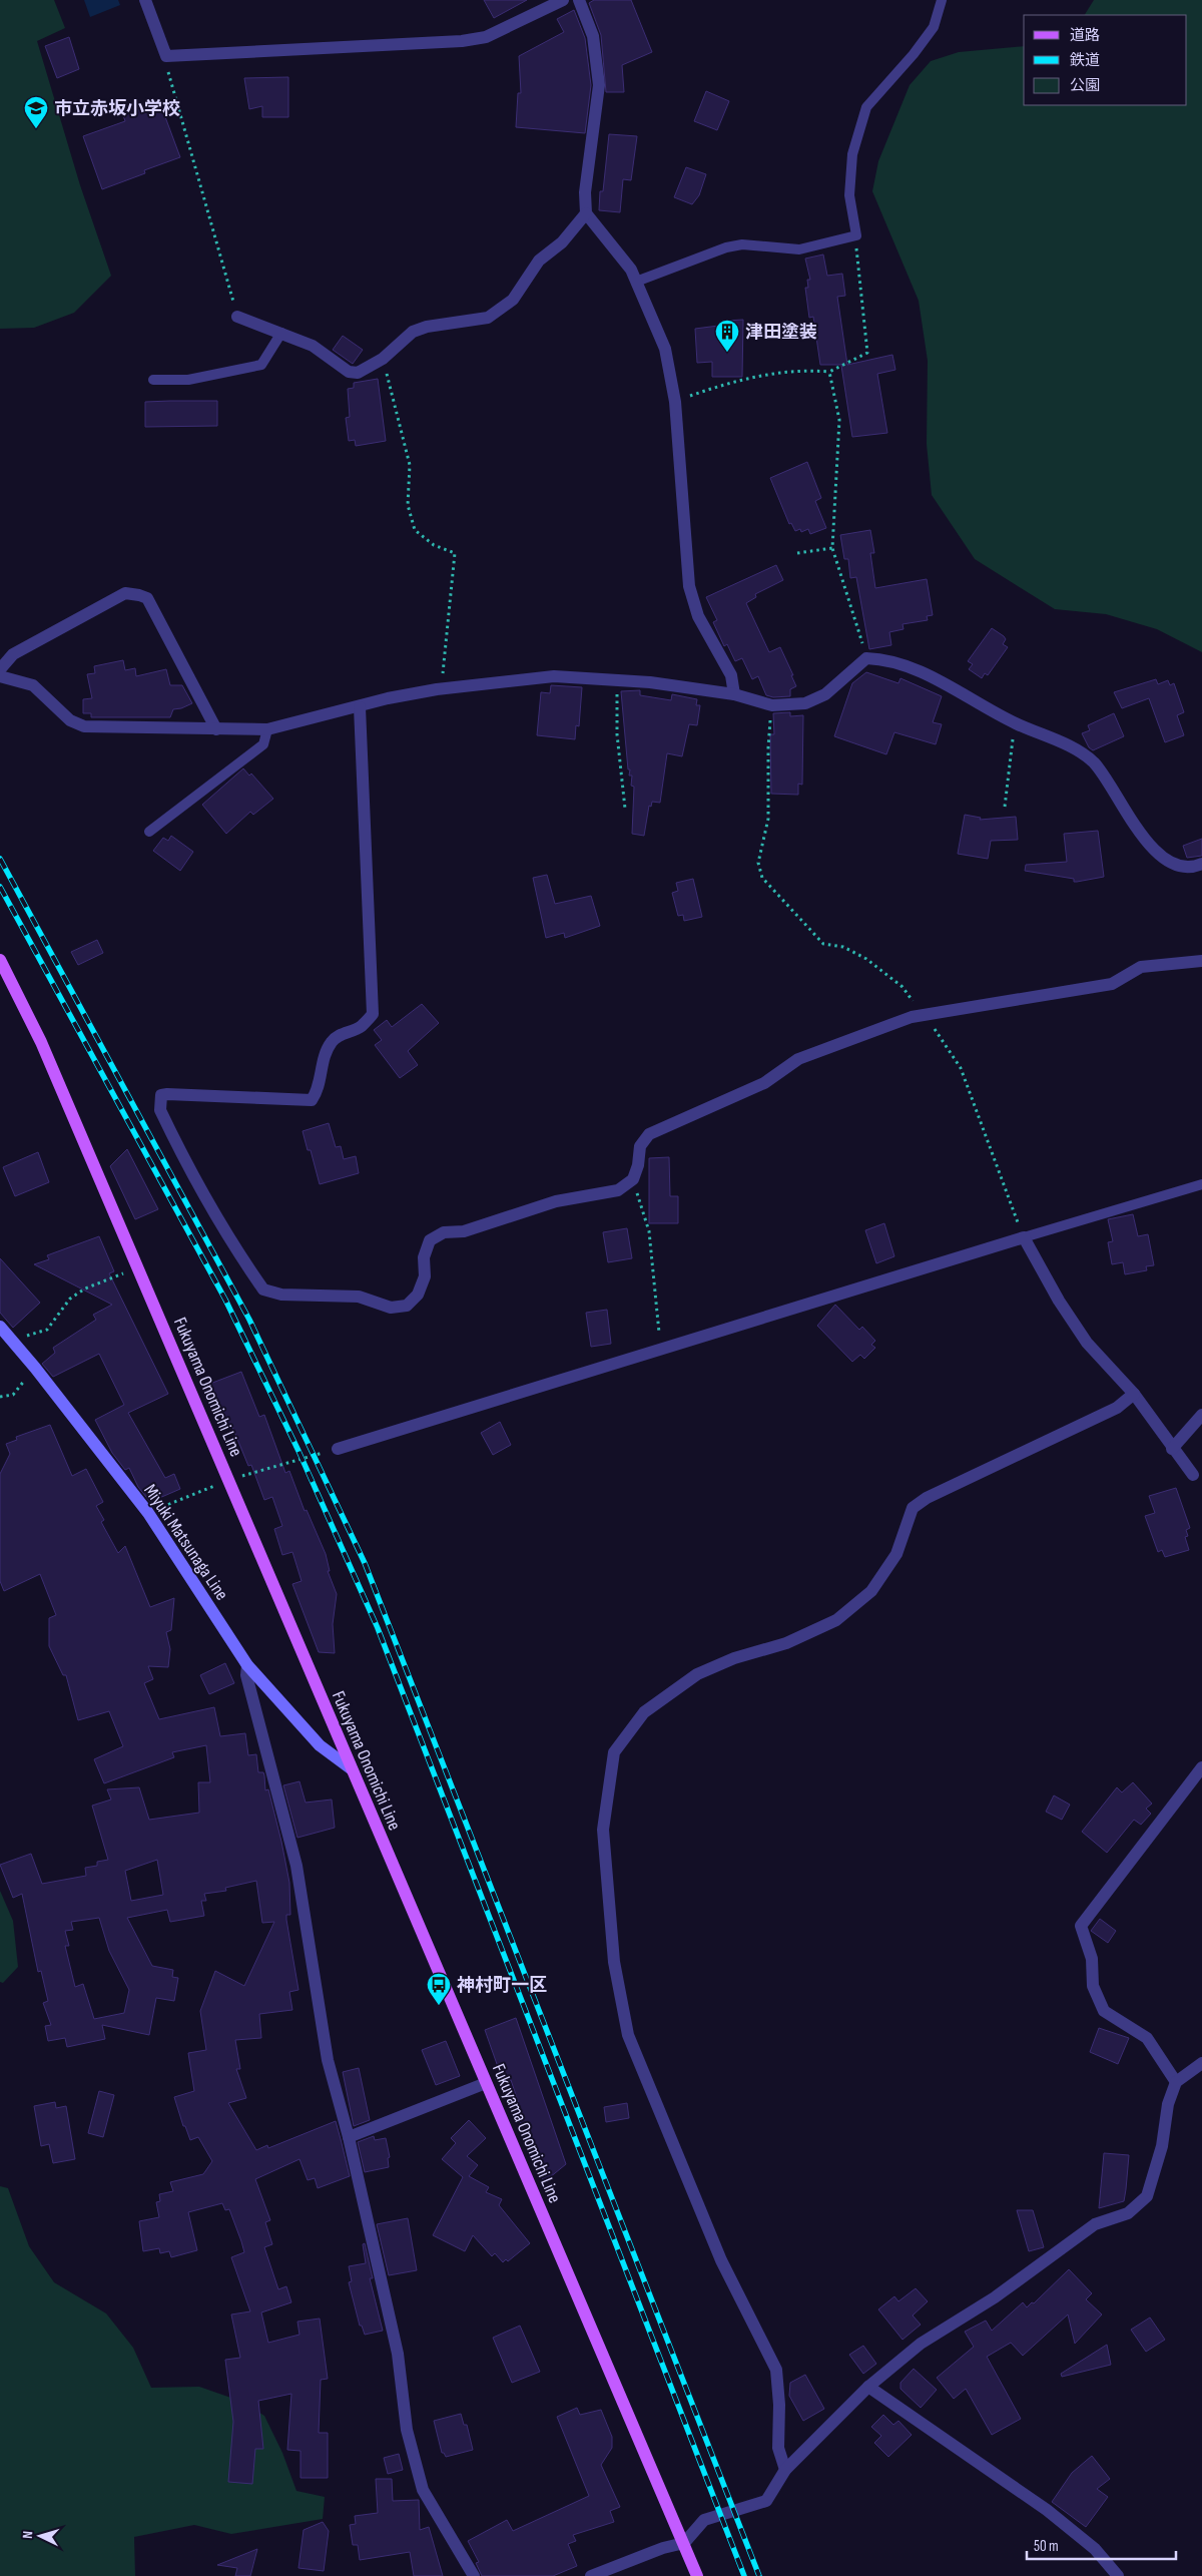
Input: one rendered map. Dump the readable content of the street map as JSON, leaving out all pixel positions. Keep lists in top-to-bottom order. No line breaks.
{"streets":{"main road":["Fukuyama Onomichi Line","Miyuki Matsunaga Line"]},"crossings":[["Fukuyama Onomichi Line","Miyuki Matsunaga Line"]],"places":{"school or university":["市立赤坂小学校"],"building":["津田塗装"],"bus stop":["神村町一区"]},"legend":["道路","鉄道","公園"],"scale_bar":"50 m","north":"left"}
